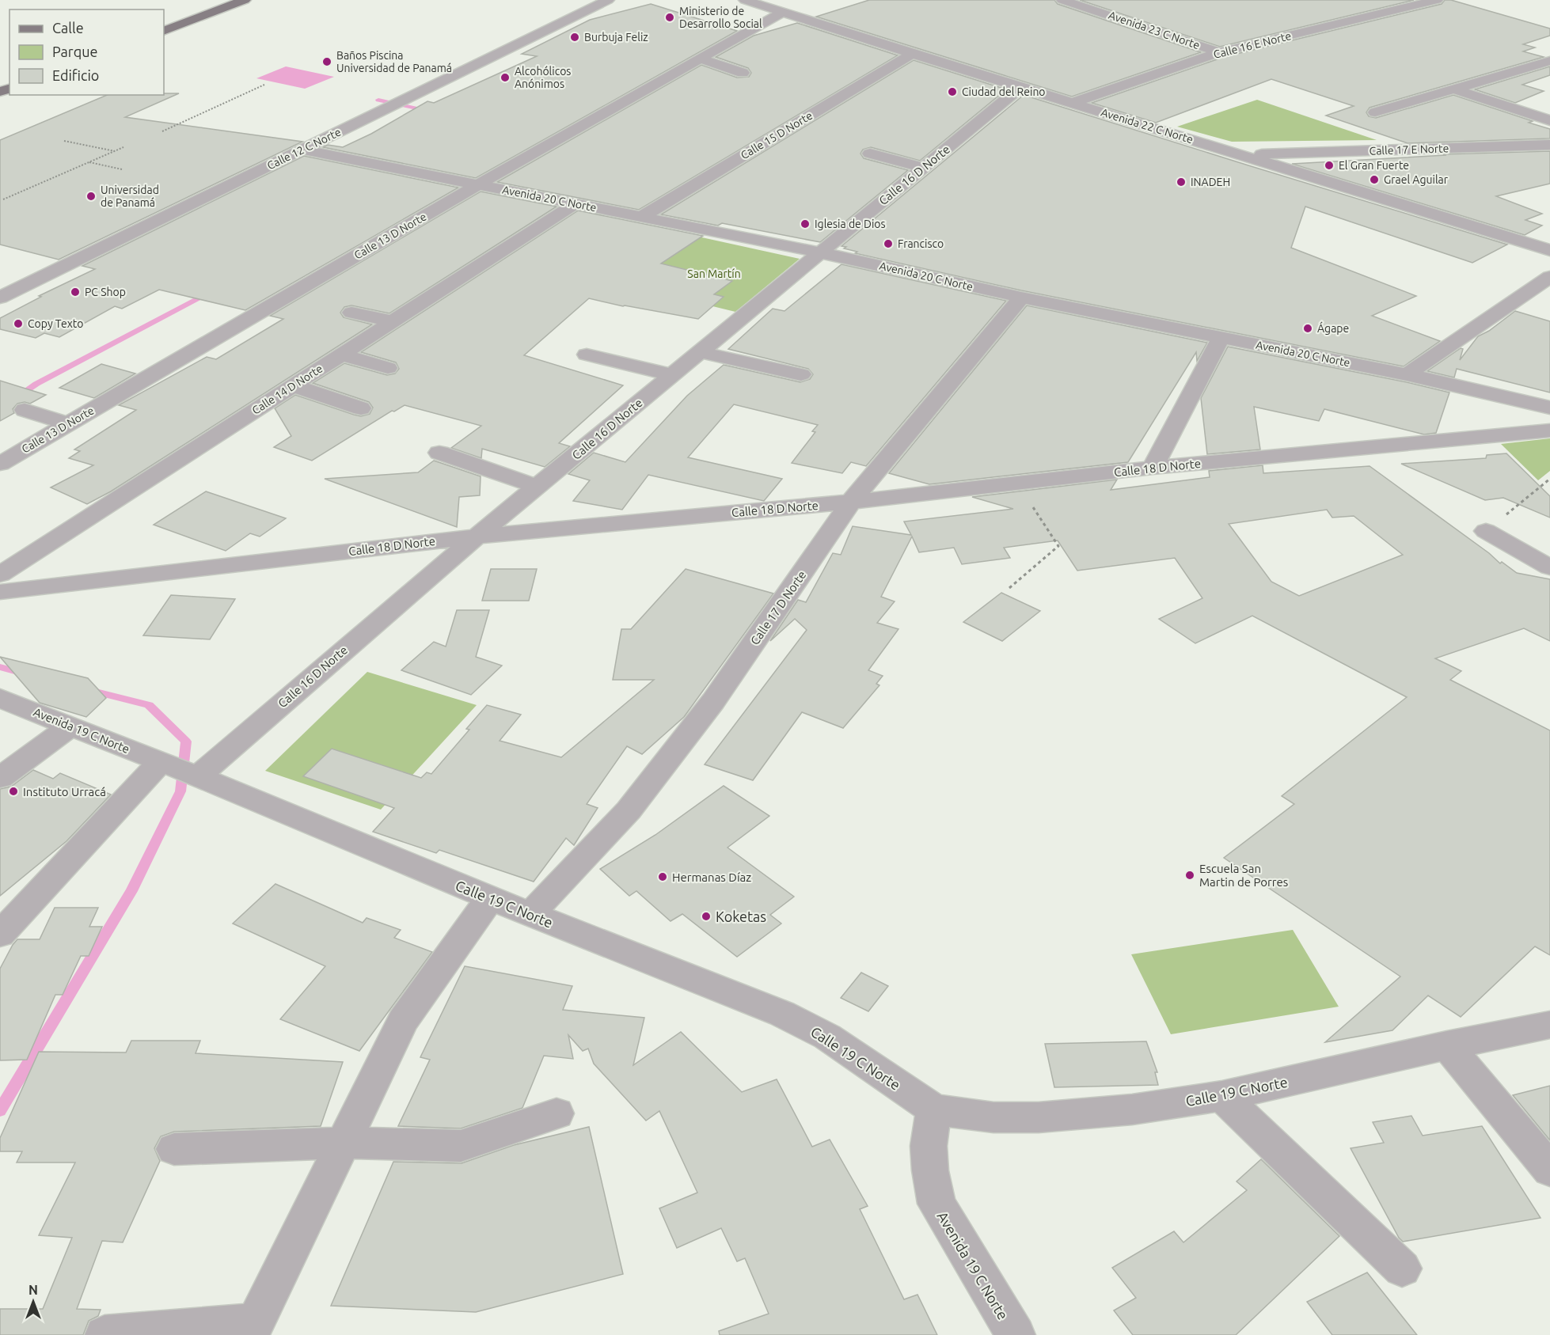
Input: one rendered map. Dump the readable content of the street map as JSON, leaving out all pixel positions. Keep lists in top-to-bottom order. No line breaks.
{"streets":{"street":["Avenida 23 C Norte","Calle 16 E Norte","Avenida 22 C Norte","Calle 15 D Norte","Calle 12 C Norte","Calle 17 E Norte","Calle 16 D Norte","Avenida 20 C Norte","Calle 13 D Norte","Calle 14 D Norte","Calle 18 D Norte","Calle 17 D Norte","Avenida 19 C Norte","Calle 19 C Norte"]},"crossings":[["Avenida 23 C Norte","Calle 16 E Norte"],["Calle 16 E Norte","Avenida 22 C Norte"],["Avenida 22 C Norte","Calle 15 D Norte"],["Avenida 22 C Norte","Calle 17 E Norte"],["Avenida 22 C Norte","Calle 16 D Norte"],["Avenida 22 C Norte","Calle 13 D Norte"],["Calle 15 D Norte","Avenida 20 C Norte"],["Calle 12 C Norte","Avenida 20 C Norte"],["Calle 16 D Norte","Avenida 20 C Norte"],["Calle 16 D Norte","Calle 18 D Norte"],["Calle 16 D Norte","Avenida 19 C Norte"],["Calle 16 D Norte","Calle 19 C Norte"],["Avenida 20 C Norte","Calle 13 D Norte"],["Avenida 20 C Norte","Calle 14 D Norte"],["Avenida 20 C Norte","Calle 17 D Norte"],["Calle 18 D Norte","Calle 17 D Norte"],["Calle 17 D Norte","Calle 19 C Norte"],["Avenida 19 C Norte","Calle 19 C Norte"]],"parks":["San Martín"],"places":["Ministerio de Desarrollo Social","Burbuja Feliz","Baños Piscina Universidad de Panamá","Alcohólicos Anónimos","Ciudad del Reino","El Gran Fuerte","Grael Aguilar","INADEH","Universidad de Panamá","Iglesia de Dios","Francisco","PC Shop","Copy Texto","Ágape","Instituto Urracá","Escuela San Martin de Porres","Hermanas Díaz","Koketas"],"legend":["Calle","Parque","Edificio"],"north":"top"}
